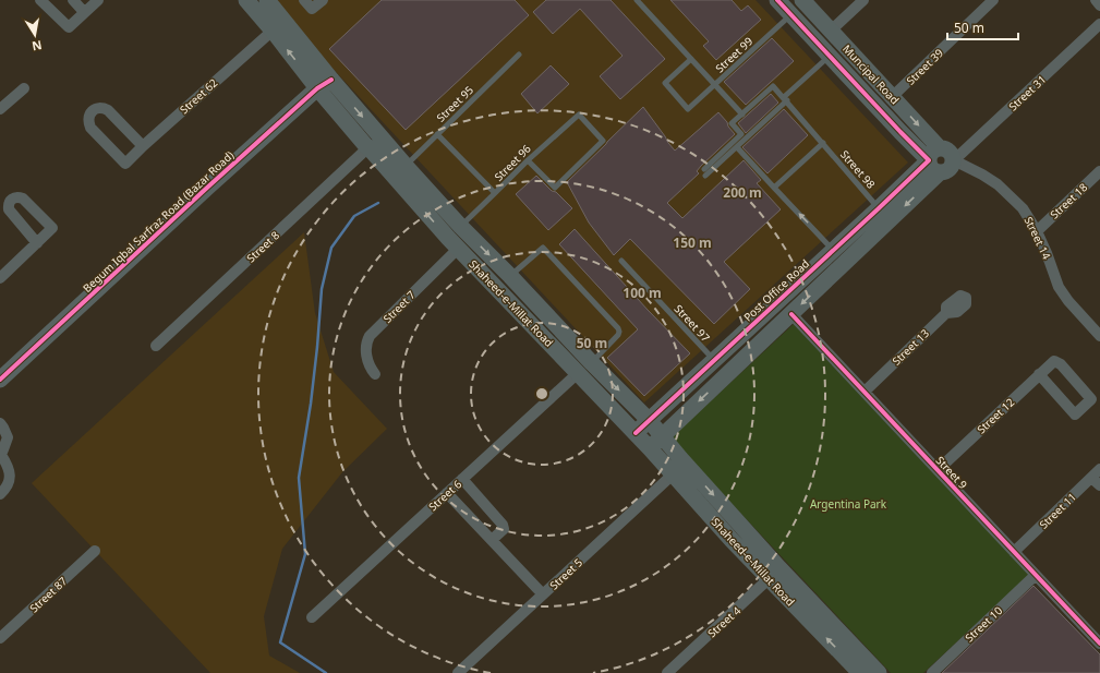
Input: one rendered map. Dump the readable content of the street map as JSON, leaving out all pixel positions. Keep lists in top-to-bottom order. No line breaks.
{"streets":{"main road":["Muncipal Road","Begum Iqbal Sarfraz Road (Bazar Road)","Post Office Road","Shaheed-e-Millat Road"],"street":["Street 39","Street 31","Street 62","Street 18","Street 14","Street 8","Street 7","Street 13","Street 12","Street 9","Street 6","Street 11","Street 5","Street 87","Street 4","Street 10"],"lane":["Street 99","Street 95","Street 96","Street 98","Street 97"]},"crossings":[["Street 39","Muncipal Road"],["Muncipal Road","Street 31"],["Muncipal Road","Street 14"],["Muncipal Road","Post Office Road"],["Street 31","Street 14"],["Street 31","Post Office Road"],["Street 62","Shaheed-e-Millat Road"],["Street 95","Shaheed-e-Millat Road"],["Street 96","Shaheed-e-Millat Road"],["Street 98","Post Office Road"],["Street 18","Street 14"],["Begum Iqbal Sarfraz Road (Bazar Road)","Shaheed-e-Millat Road"],["Street 14","Post Office Road"],["Street 8","Shaheed-e-Millat Road"],["Post Office Road","Shaheed-e-Millat Road"],["Post Office Road","Street 97"],["Shaheed-e-Millat Road","Street 7"],["Shaheed-e-Millat Road","Street 6"],["Shaheed-e-Millat Road","Street 5"],["Shaheed-e-Millat Road","Street 4"],["Street 13","Street 9"],["Street 12","Street 9"],["Street 9","Street 11"],["Street 9","Street 10"]],"parks":["Argentina Park"],"scale_bar":"50 m","north":"bottom","rings":["200 m","150 m","100 m","50 m"]}
